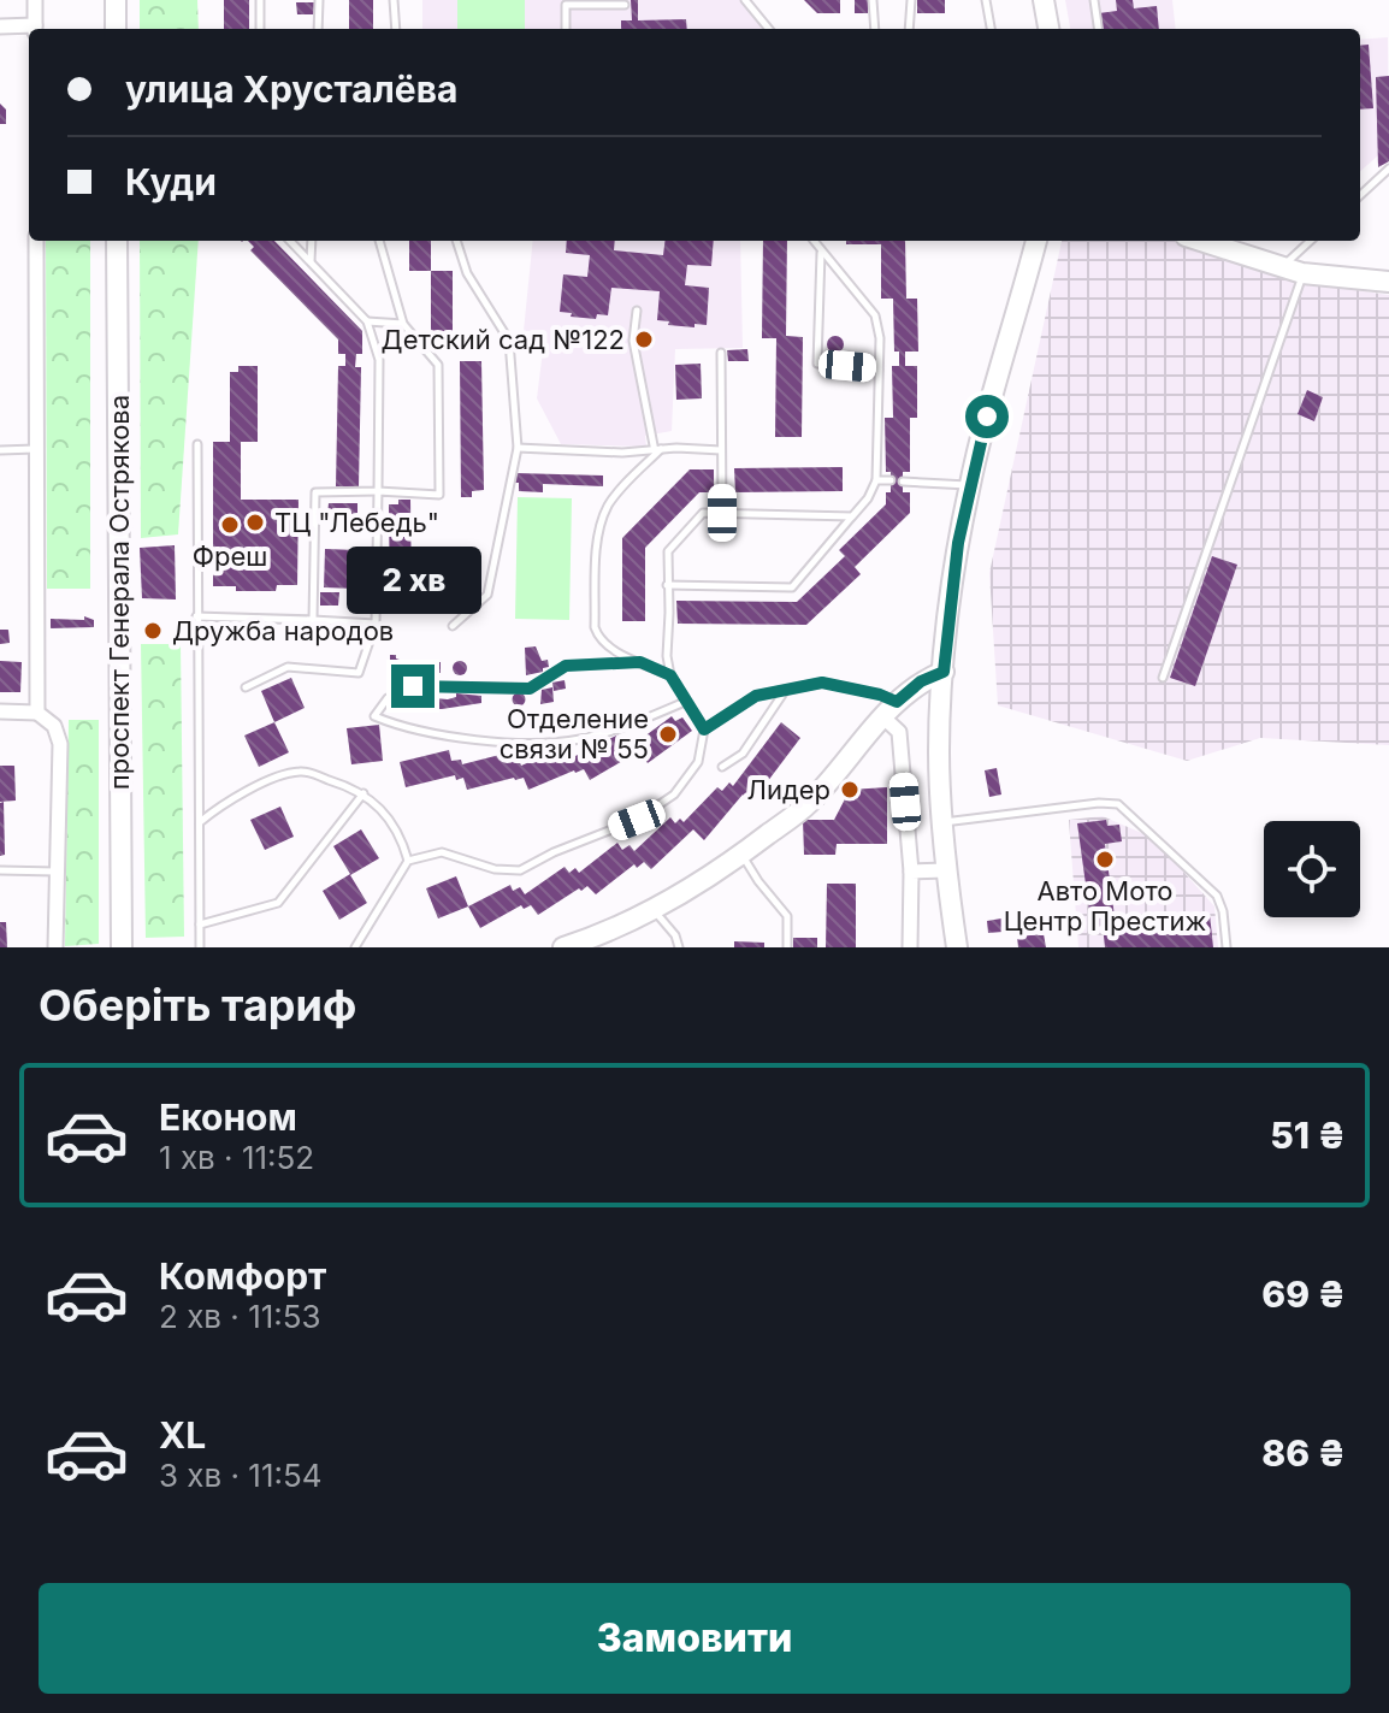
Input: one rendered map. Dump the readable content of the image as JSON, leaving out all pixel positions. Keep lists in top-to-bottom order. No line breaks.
{"streets":{"main road":["проспект Генерала Острякова"]},"places":["Детский сад №122","ТЦ \"Лебедь\"","Фреш","Дружба народов","Отделение связи № 55","Лидер","Авто Мото Центр Престиж"],"page":{"banner":["улица Хрусталёва","Куди"],"bubble":"2 хв","heading":"Оберіть тариф","list":[{"name":"Економ","note":"1 хв · 11:52","value":"51 ₴"},{"name":"Комфорт","note":"2 хв · 11:53","value":"69 ₴"},{"name":"XL","note":"3 хв · 11:54","value":"86 ₴"}],"buttons":"Замовити"}}
